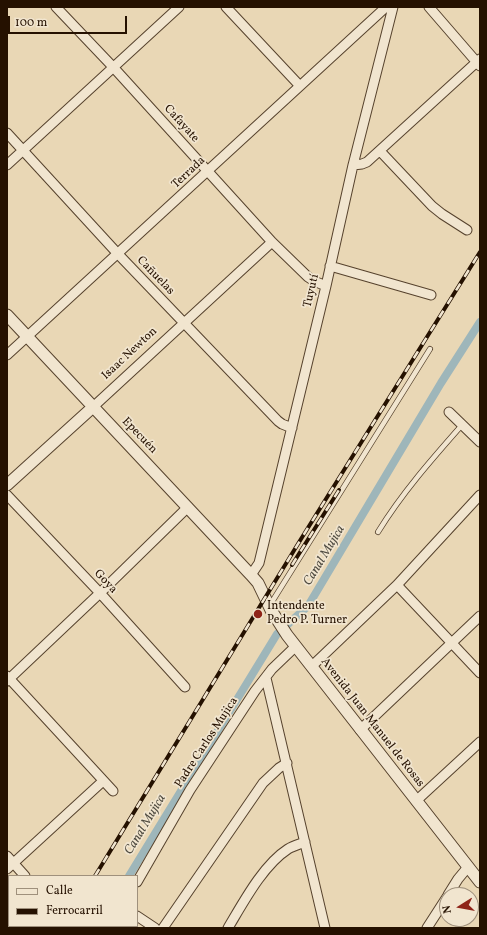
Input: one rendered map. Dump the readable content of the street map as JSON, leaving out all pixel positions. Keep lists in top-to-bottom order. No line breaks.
{"streets":{"street":["Cafayate","Terrada","Cañuelas","Tuyutí","Isaac Newton","Epecuén","Goya","Avenida Juan Manuel de Rosas","Padre Carlos Mujica"]},"crossings":[["Cafayate","Terrada"],["Cafayate","Tuyutí"],["Cafayate","Isaac Newton"],["Terrada","Cañuelas"],["Terrada","Tuyutí"],["Terrada","Epecuén"],["Cañuelas","Tuyutí"],["Cañuelas","Isaac Newton"],["Tuyutí","Epecuén"],["Tuyutí","Avenida Juan Manuel de Rosas"],["Isaac Newton","Epecuén"],["Epecuén","Avenida Juan Manuel de Rosas"],["Avenida Juan Manuel de Rosas","Padre Carlos Mujica"]],"water":["Canal Mujica"],"places":["Intendente Pedro P. Turner"],"legend":["Calle","Ferrocarril"],"scale_bar":"100 m","north":"left"}
